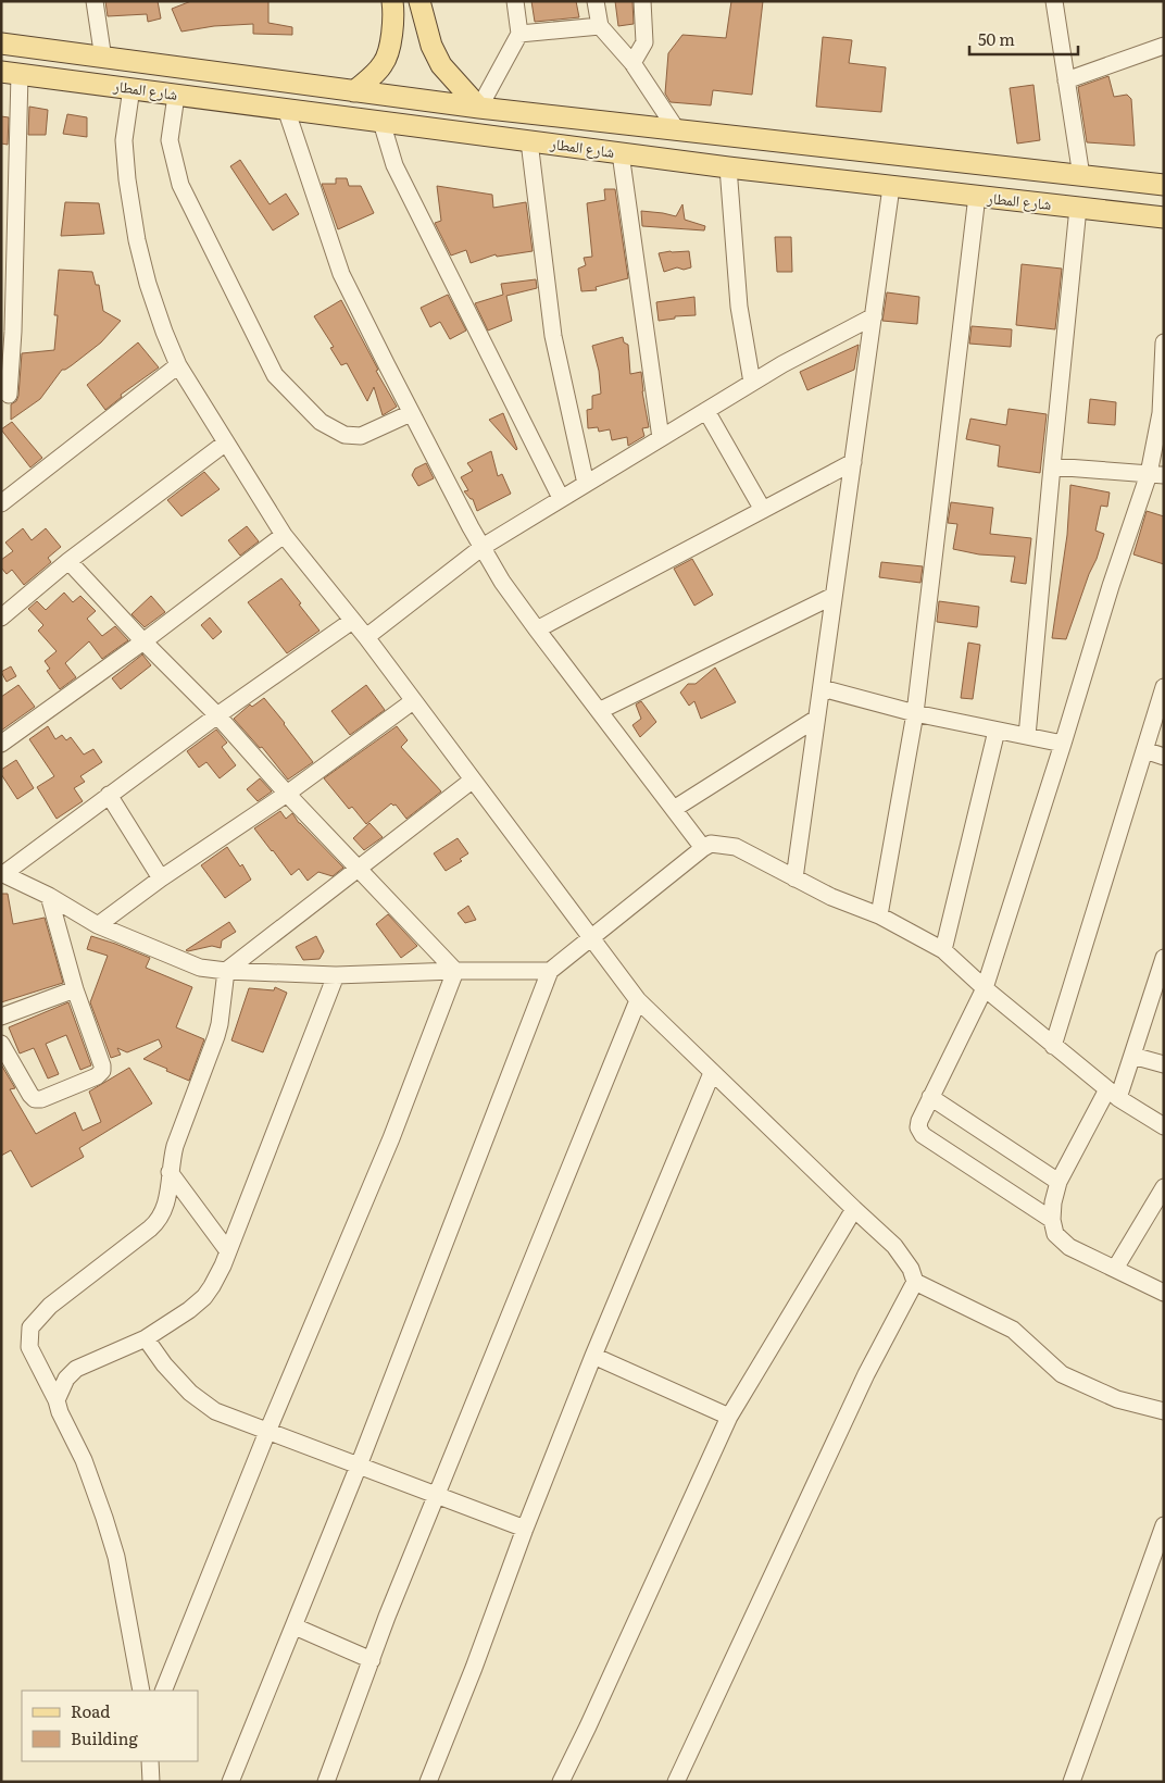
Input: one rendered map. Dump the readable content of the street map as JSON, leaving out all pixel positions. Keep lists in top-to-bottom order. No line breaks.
{"streets":{"main road":["شارع المطار"]},"legend":["Road","Building"],"scale_bar":"50 m"}
